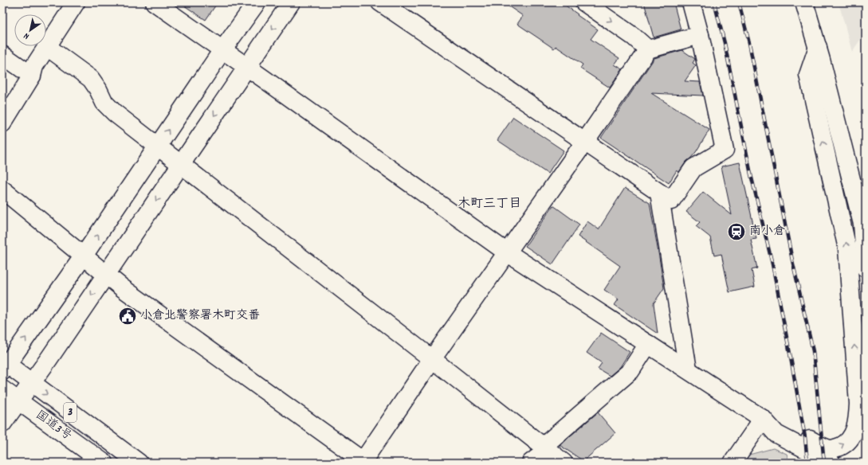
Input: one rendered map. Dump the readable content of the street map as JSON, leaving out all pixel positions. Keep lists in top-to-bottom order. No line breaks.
{"streets":{"main road":["3","国道3号"]},"districts":["木町三丁目"],"places":{"station":["南小倉"],"public building":["小倉北警察署木町交番"]},"north":"bottom left"}
